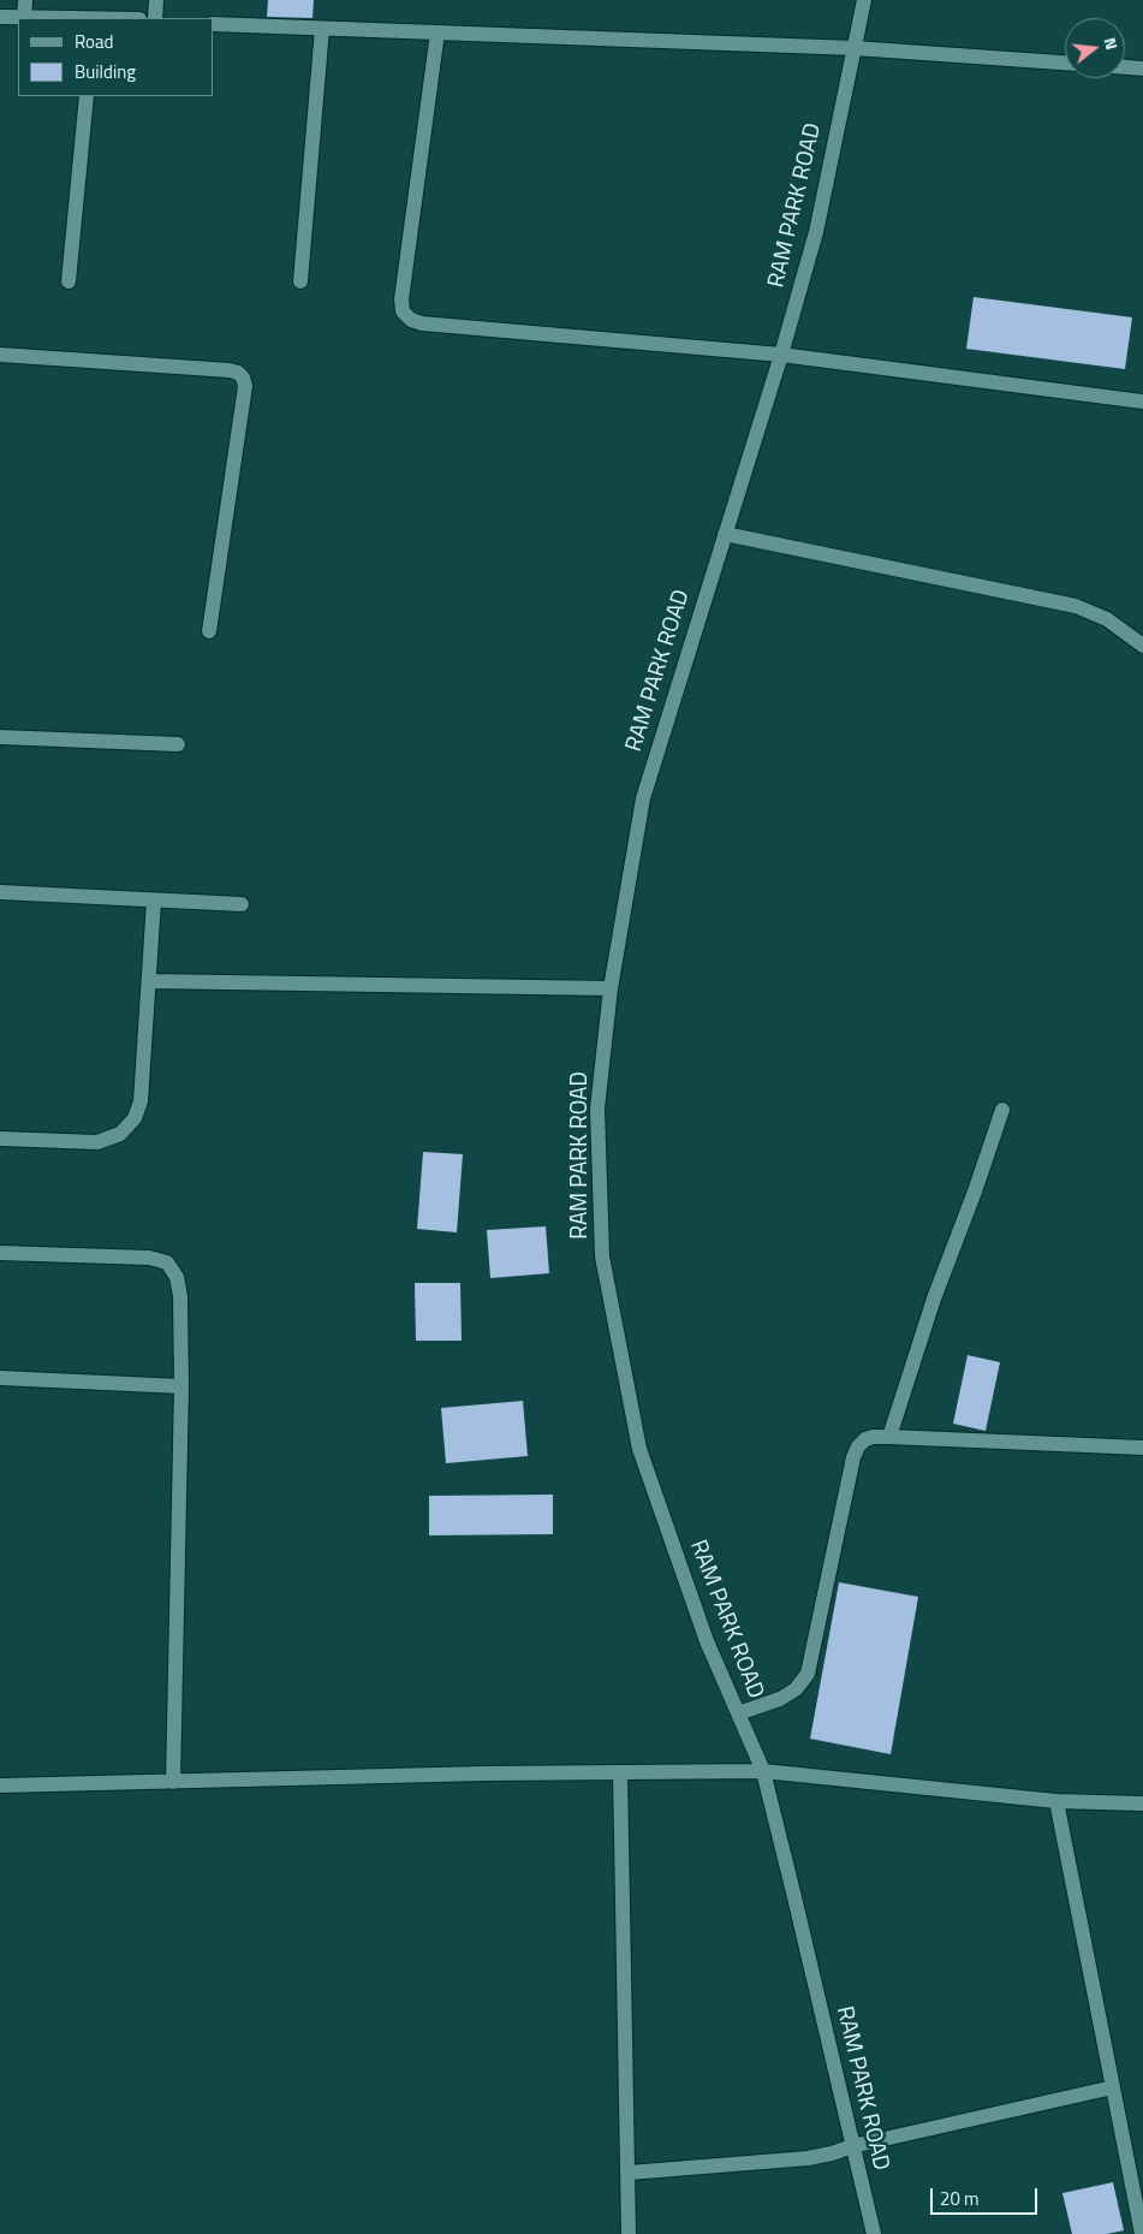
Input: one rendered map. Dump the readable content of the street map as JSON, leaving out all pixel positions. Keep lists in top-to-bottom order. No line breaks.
{"streets":{"street":["RAM PARK ROAD"]},"legend":["Road","Building"],"scale_bar":"20 m","north":"right"}
